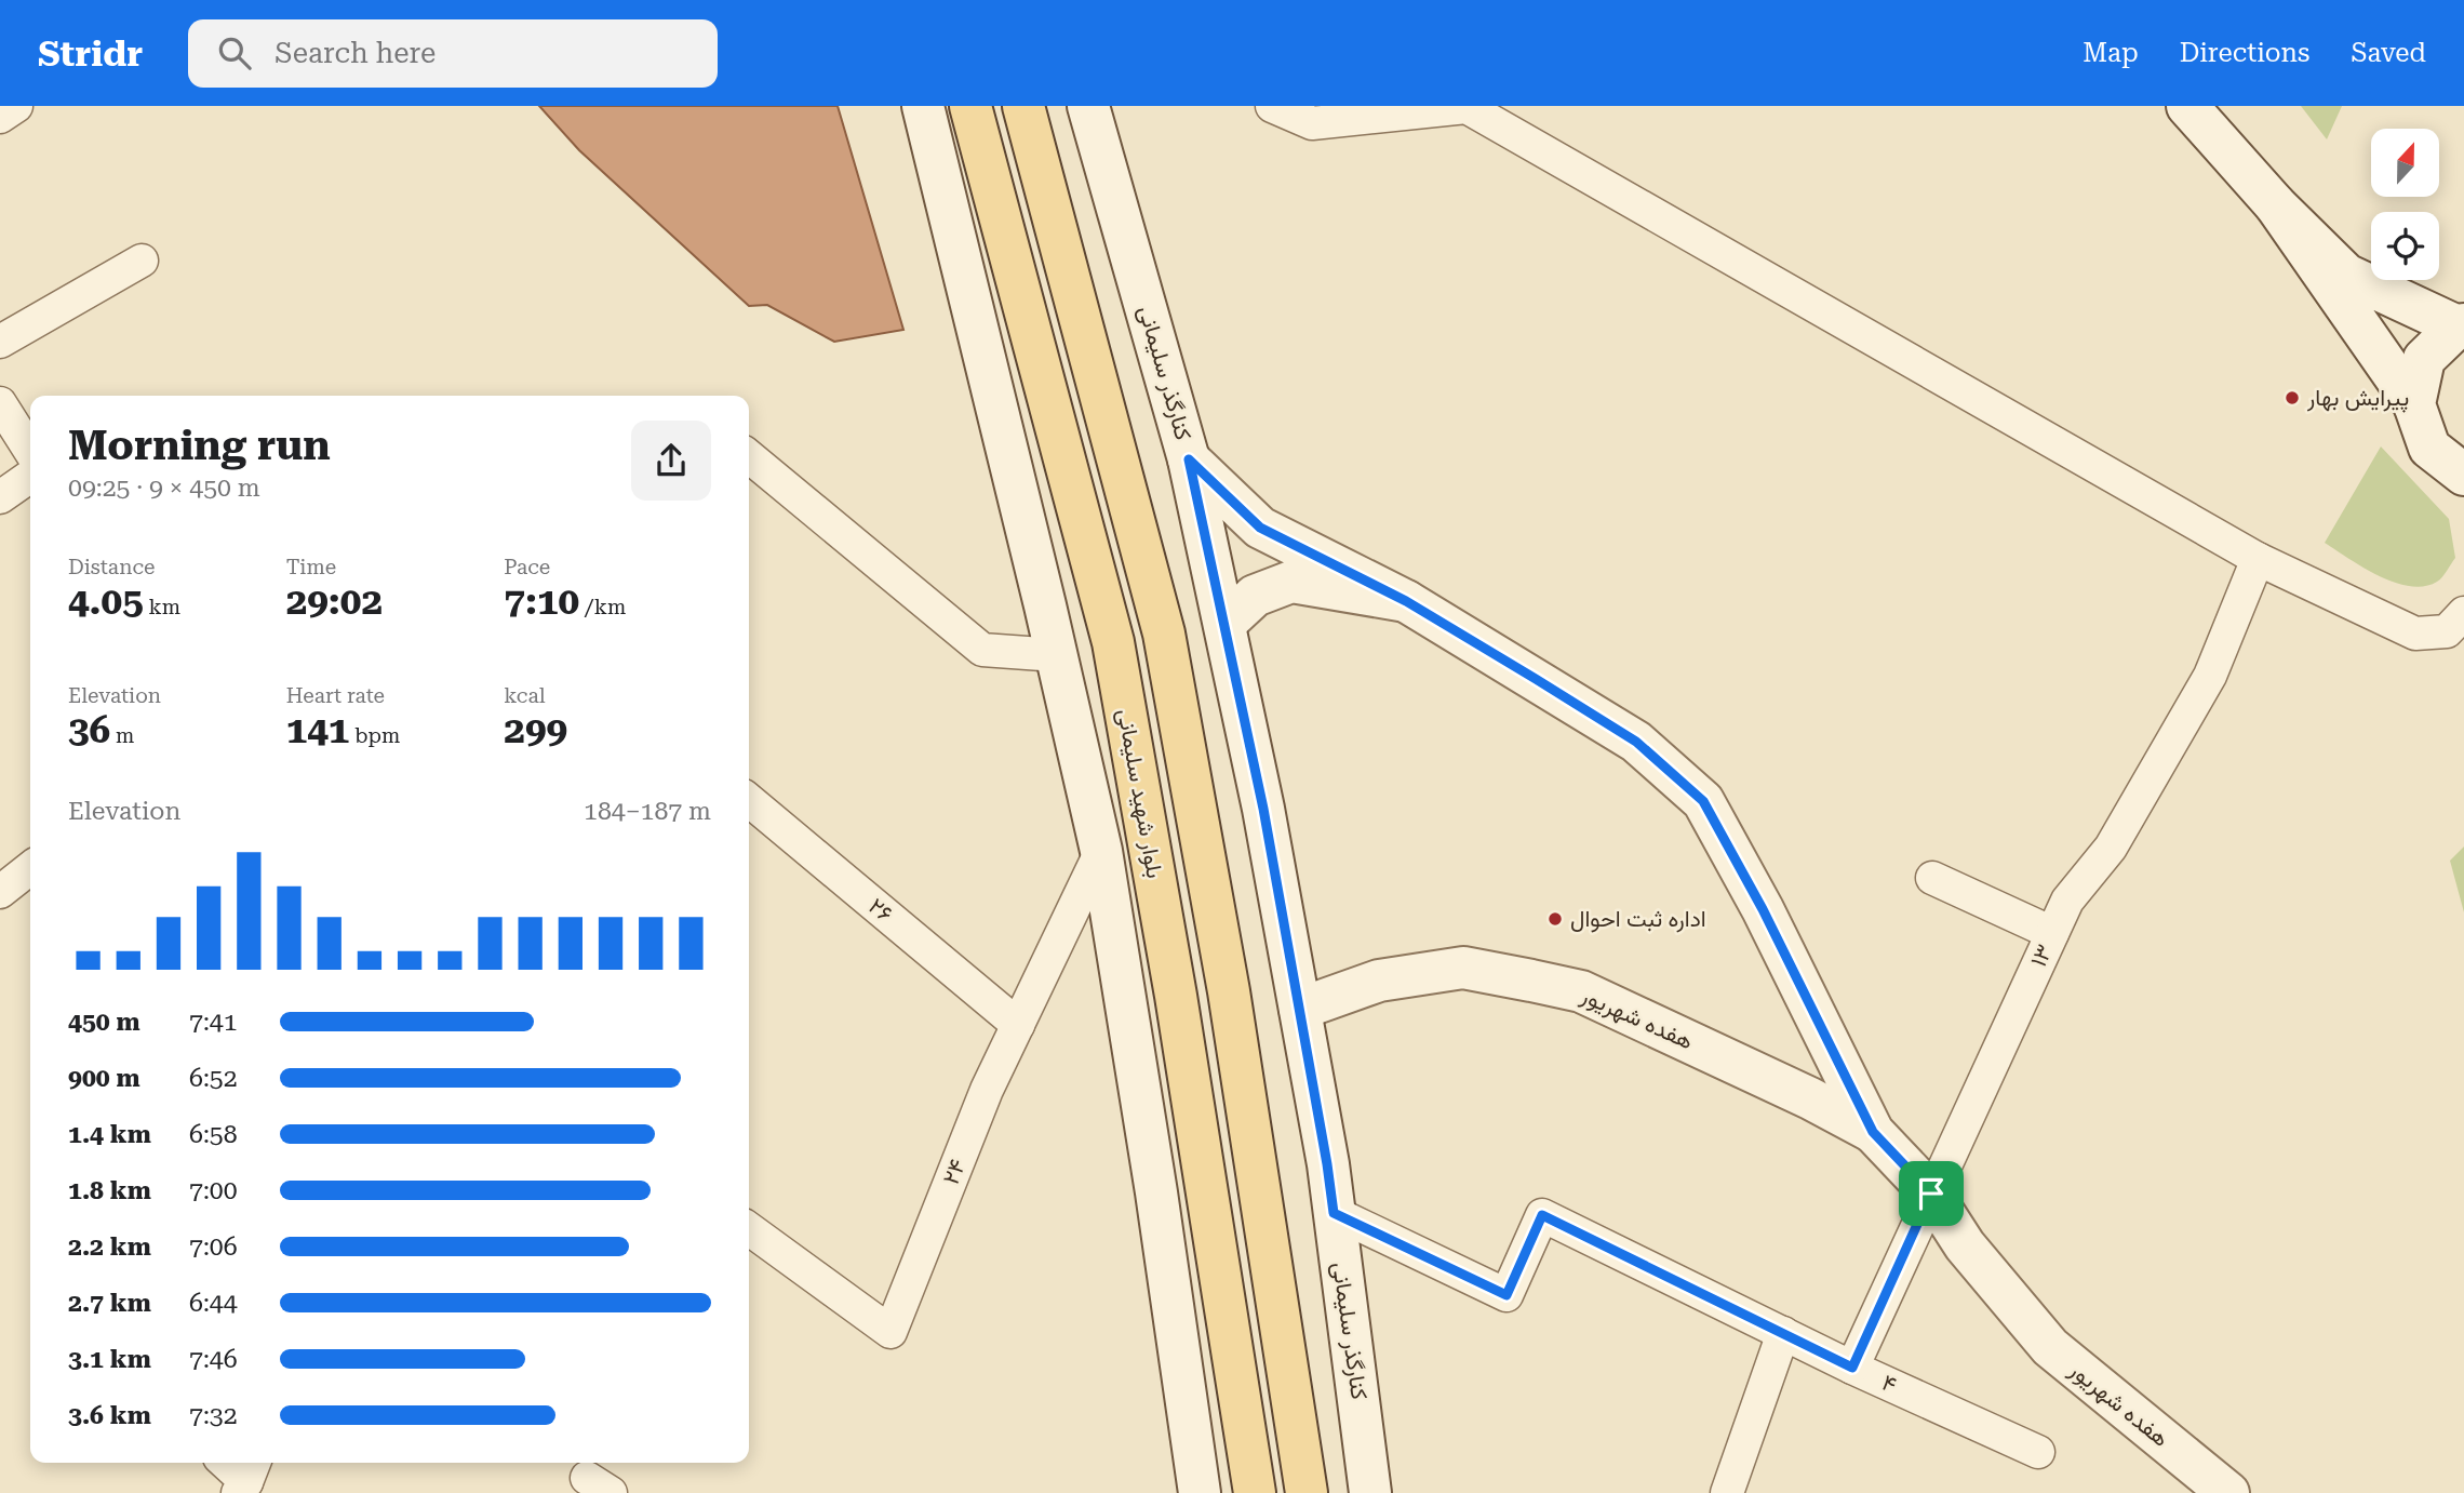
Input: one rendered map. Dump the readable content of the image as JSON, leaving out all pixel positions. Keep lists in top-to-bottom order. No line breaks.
{"streets":{"main road":["کنارگذر سلیمانی","بلوار شهید سلیمانی","هفده شهریور"],"street":["۲۶","۱۳","۲۴","۴"]},"crossings":[["کنارگذر سلیمانی","هفده شهریور"],["کنارگذر سلیمانی","۴"],["۲۶","۲۴"],["۱۳","هفده شهریور"],["۱۳","۴"]],"places":["پیرایش بهار","اداره ثبت احوال"],"north":"top","page":{"header":"Stridr","search":"Search here","nav":["Map","Directions","Saved"],"heading":["Morning run","09:25 · 9 × 450 m"],"stats":[["Distance","4.05 km"],["Time","29:02"],["Pace","7:10 /km"],["Elevation","36 m"],["Heart rate","141 bpm"],["kcal","299"]],"chart":["Elevation","184–187 m"],"list":[{"name":"450 m","note":"7:41"},{"name":"900 m","note":"6:52"},{"name":"1.4 km","note":"6:58"},{"name":"1.8 km","note":"7:00"},{"name":"2.2 km","note":"7:06"},{"name":"2.7 km","note":"6:44"},{"name":"3.1 km","note":"7:46"},{"name":"3.6 km","note":"7:32"}]}}
